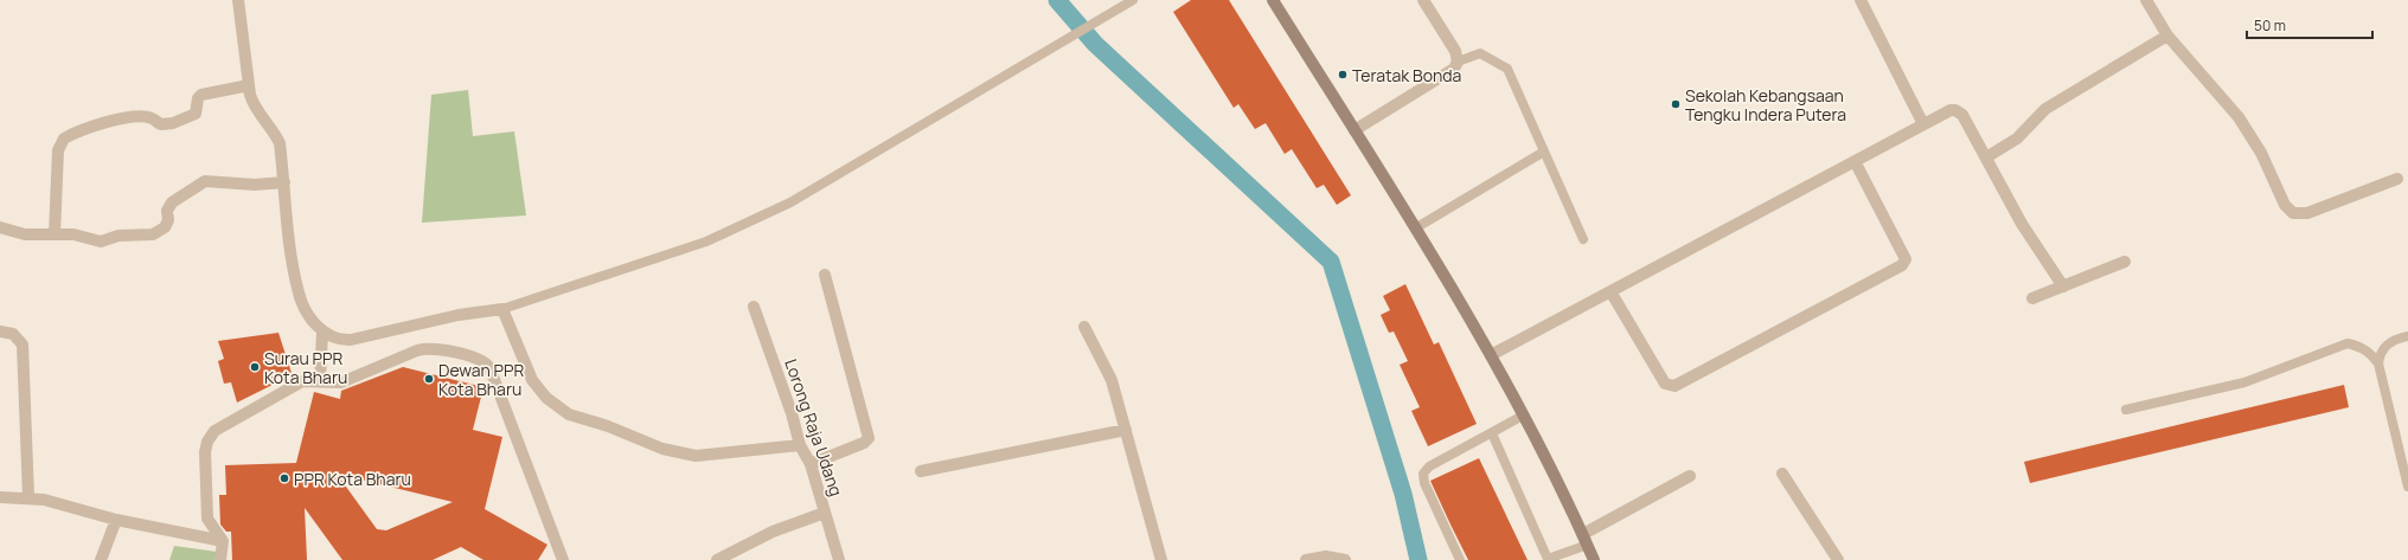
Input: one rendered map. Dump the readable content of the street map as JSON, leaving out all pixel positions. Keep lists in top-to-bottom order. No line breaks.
{"streets":{"street":["Lorong Raja Udang"]},"places":["Teratak Bonda","Sekolah Kebangsaan Tengku Indera Putera","Surau PPR Kota Bharu","Dewan PPR Kota Bharu","PPR Kota Bharu"],"scale_bar":"50 m"}
